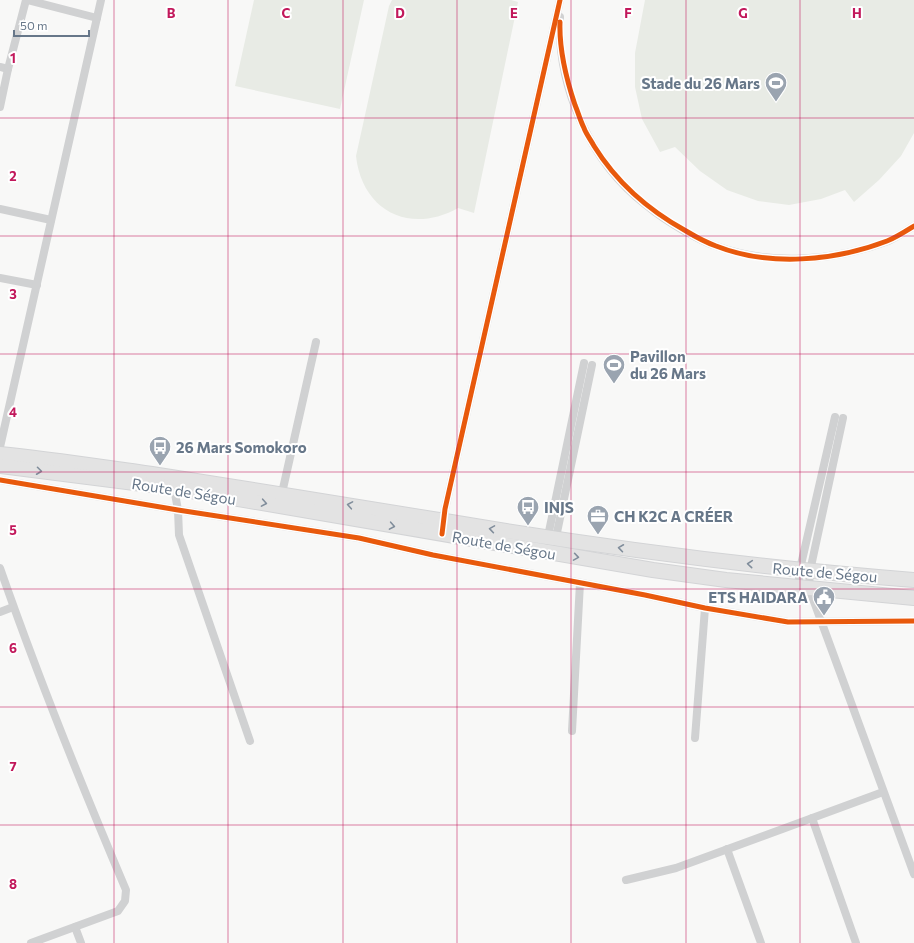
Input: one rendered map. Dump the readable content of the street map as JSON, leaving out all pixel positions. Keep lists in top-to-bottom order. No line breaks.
{"streets":{"highway":["Route de Ségou"]},"places":{"sports":["Stade du 26 Mars","Pavillon du 26 Mars"],"bus stop":["26 Mars Somokoro","INJS"],"office":["CH K2C A CRÉER"],"public building":["ETS HAIDARA"]},"scale_bar":"50 m","grid":{"columns":["B","C","D","E","F","G","H"],"rows":["1","2","3","4","5","6","7","8"]}}
